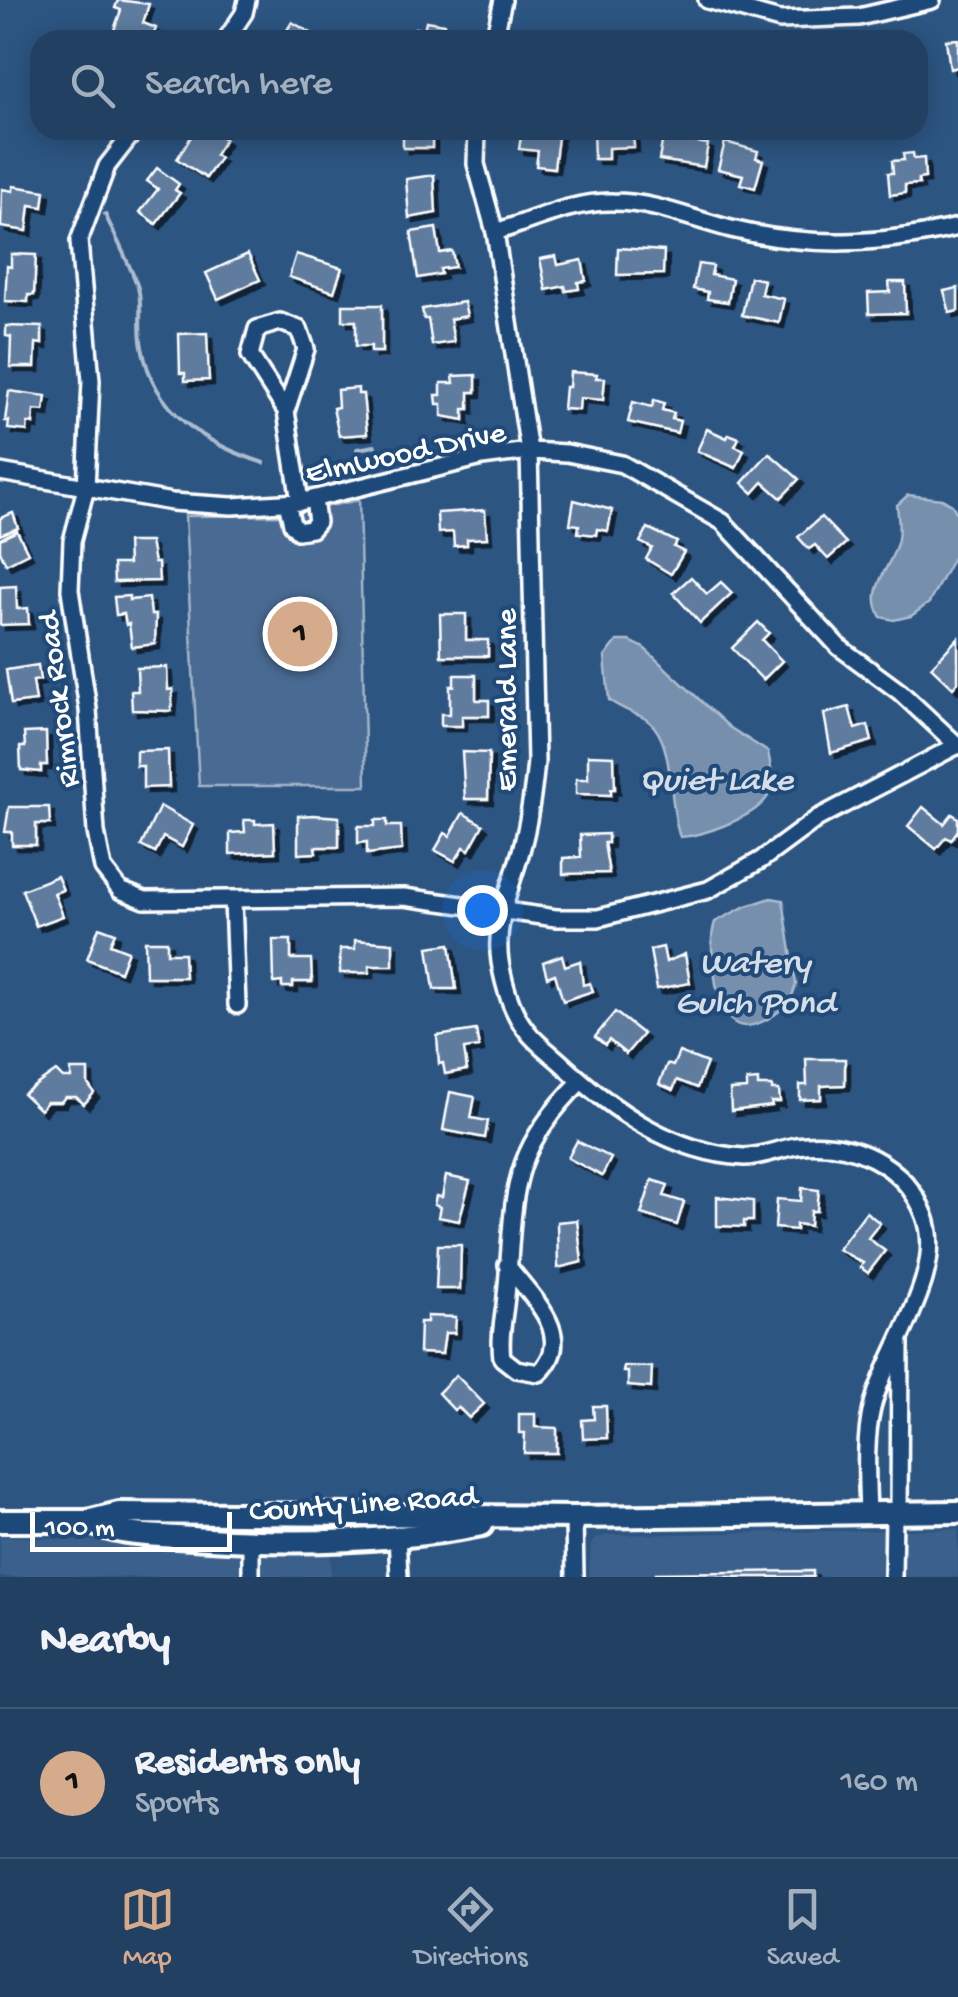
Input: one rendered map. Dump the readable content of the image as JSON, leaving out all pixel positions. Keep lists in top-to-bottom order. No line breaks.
{"streets":{"main road":["County Line Road"],"street":["Elmwood Drive","Rimrock Road","Emerald Lane"]},"crossings":[["Elmwood Drive","Rimrock Road"],["Elmwood Drive","Emerald Lane"],["Rimrock Road","Emerald Lane"],["Emerald Lane","County Line Road"]],"water":["Quiet Lake","Watery Gulch Pond"],"scale_bar":"100 m","page":{"search":"Search here","pins":"1","scale":"100 m","heading":"Nearby","list":[{"mark":"1","name":"Residents only","note":"Sports","value":"160 m"}],"nav":["Map","Directions","Saved"]}}
